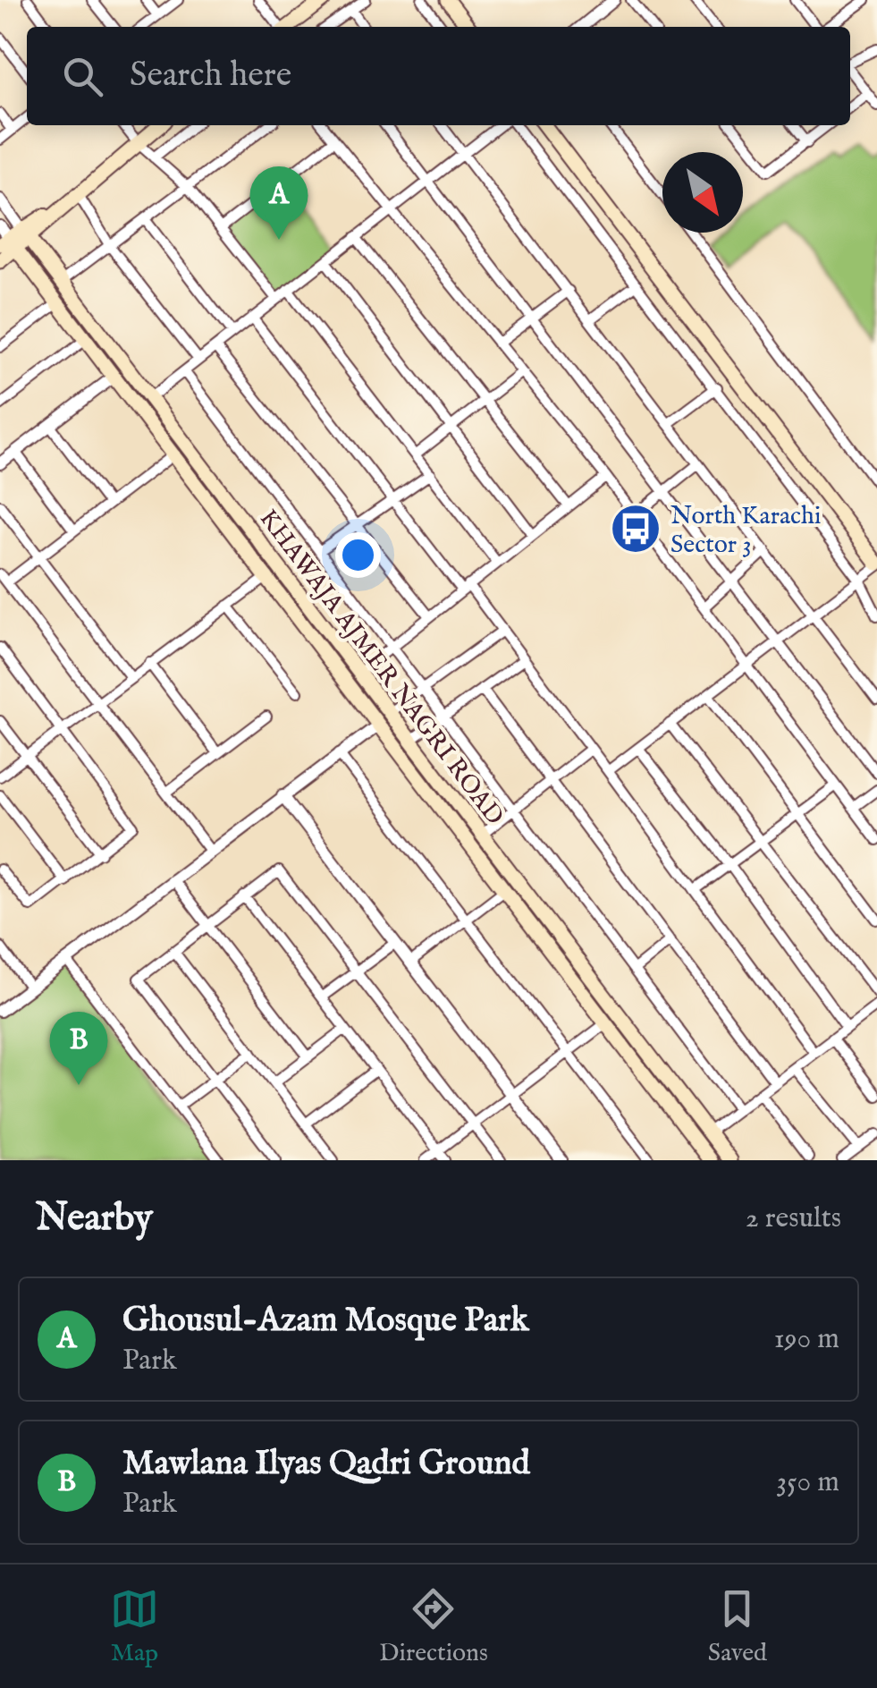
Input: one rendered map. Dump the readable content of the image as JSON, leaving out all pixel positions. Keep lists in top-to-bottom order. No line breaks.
{"streets":{"main road":["KHAWAJA AJMER NAGRI ROAD"]},"places":{"bus stop":["North Karachi Sector 3"]},"north":"bottom right","page":{"search":"Search here","pins":["A","B"],"heading":["Nearby","2 results"],"list":[{"mark":"A","name":"Ghousul-Azam Mosque Park","note":"Park","value":"190 m"},{"mark":"B","name":"Mawlana Ilyas Qadri Ground","note":"Park","value":"350 m"}],"nav":["Map","Directions","Saved"]}}
